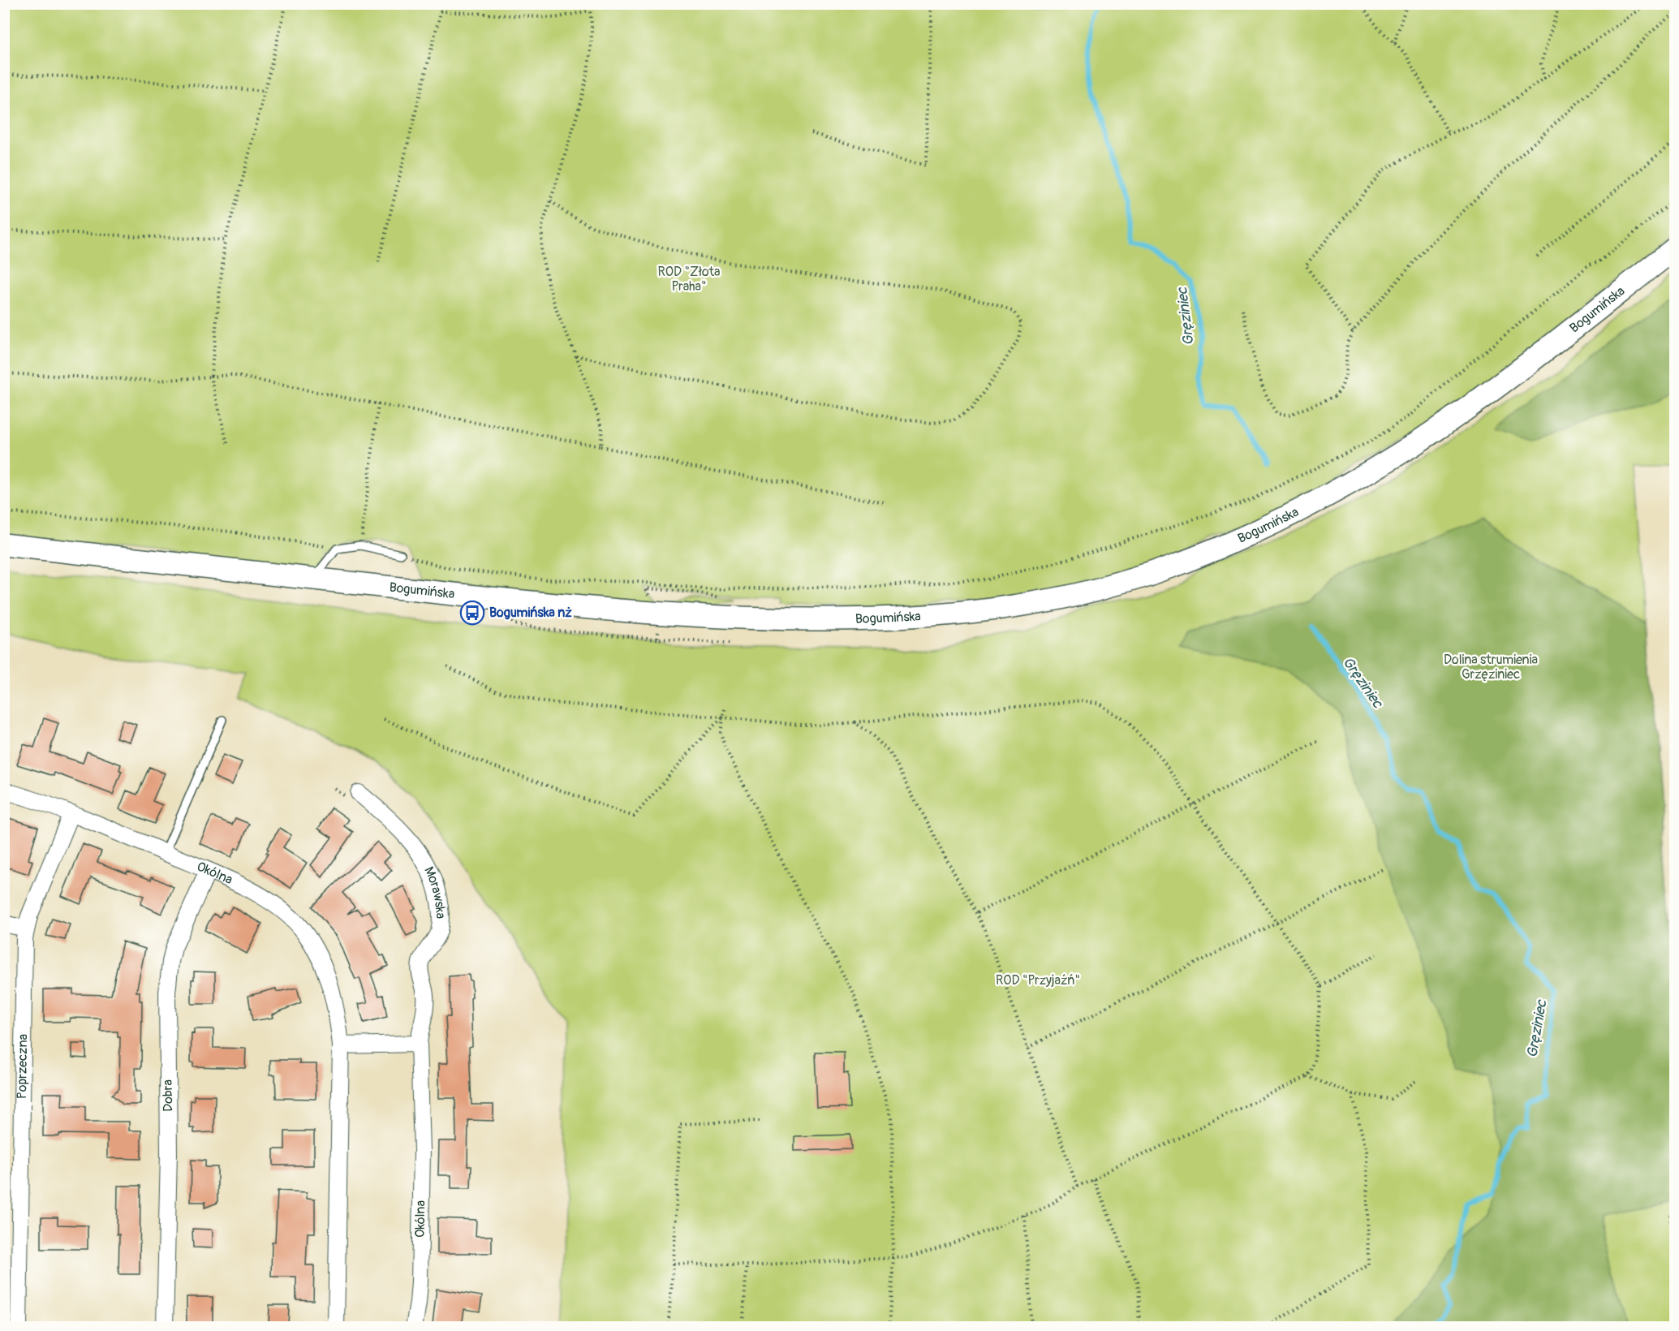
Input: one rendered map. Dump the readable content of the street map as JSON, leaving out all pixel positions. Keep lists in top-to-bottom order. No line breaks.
{"streets":{"street":["Bogumińska","Okólna","Morawska","Poprzeczna","Dobra"]},"crossings":[["Okólna","Morawska"],["Okólna","Poprzeczna"],["Okólna","Dobra"]],"water":["Gręziniec"],"parks":["ROD \"Złota Praha\"","Dolina strumienia Grzęziniec","ROD \"Przyjaźń\""],"places":{"bus stop":["Bogumińska nż"]}}
